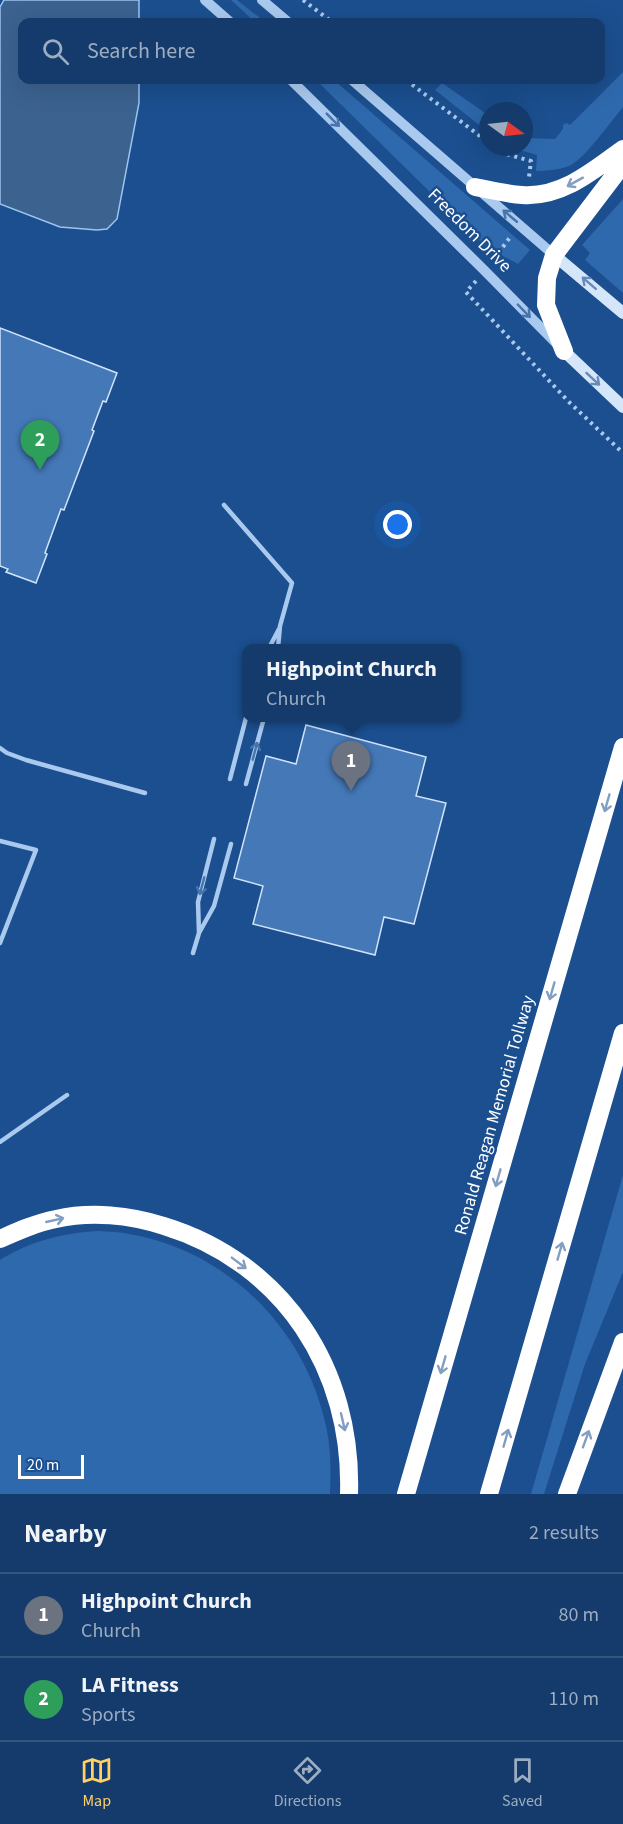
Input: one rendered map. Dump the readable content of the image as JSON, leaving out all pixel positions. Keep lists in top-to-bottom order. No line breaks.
{"streets":{"highway":["Ronald Reagan Memorial Tollway"],"main road":["Freedom Drive"]},"scale_bar":"20 m","north":"right","page":{"search":"Search here","pins":["2","1"],"popup":["Highpoint Church","Church"],"scale":"20 m","heading":["Nearby","2 results"],"list":[{"mark":"1","name":"Highpoint Church","note":"Church","value":"80 m"},{"mark":"2","name":"LA Fitness","note":"Sports","value":"110 m"}],"nav":["Map","Directions","Saved"]}}
